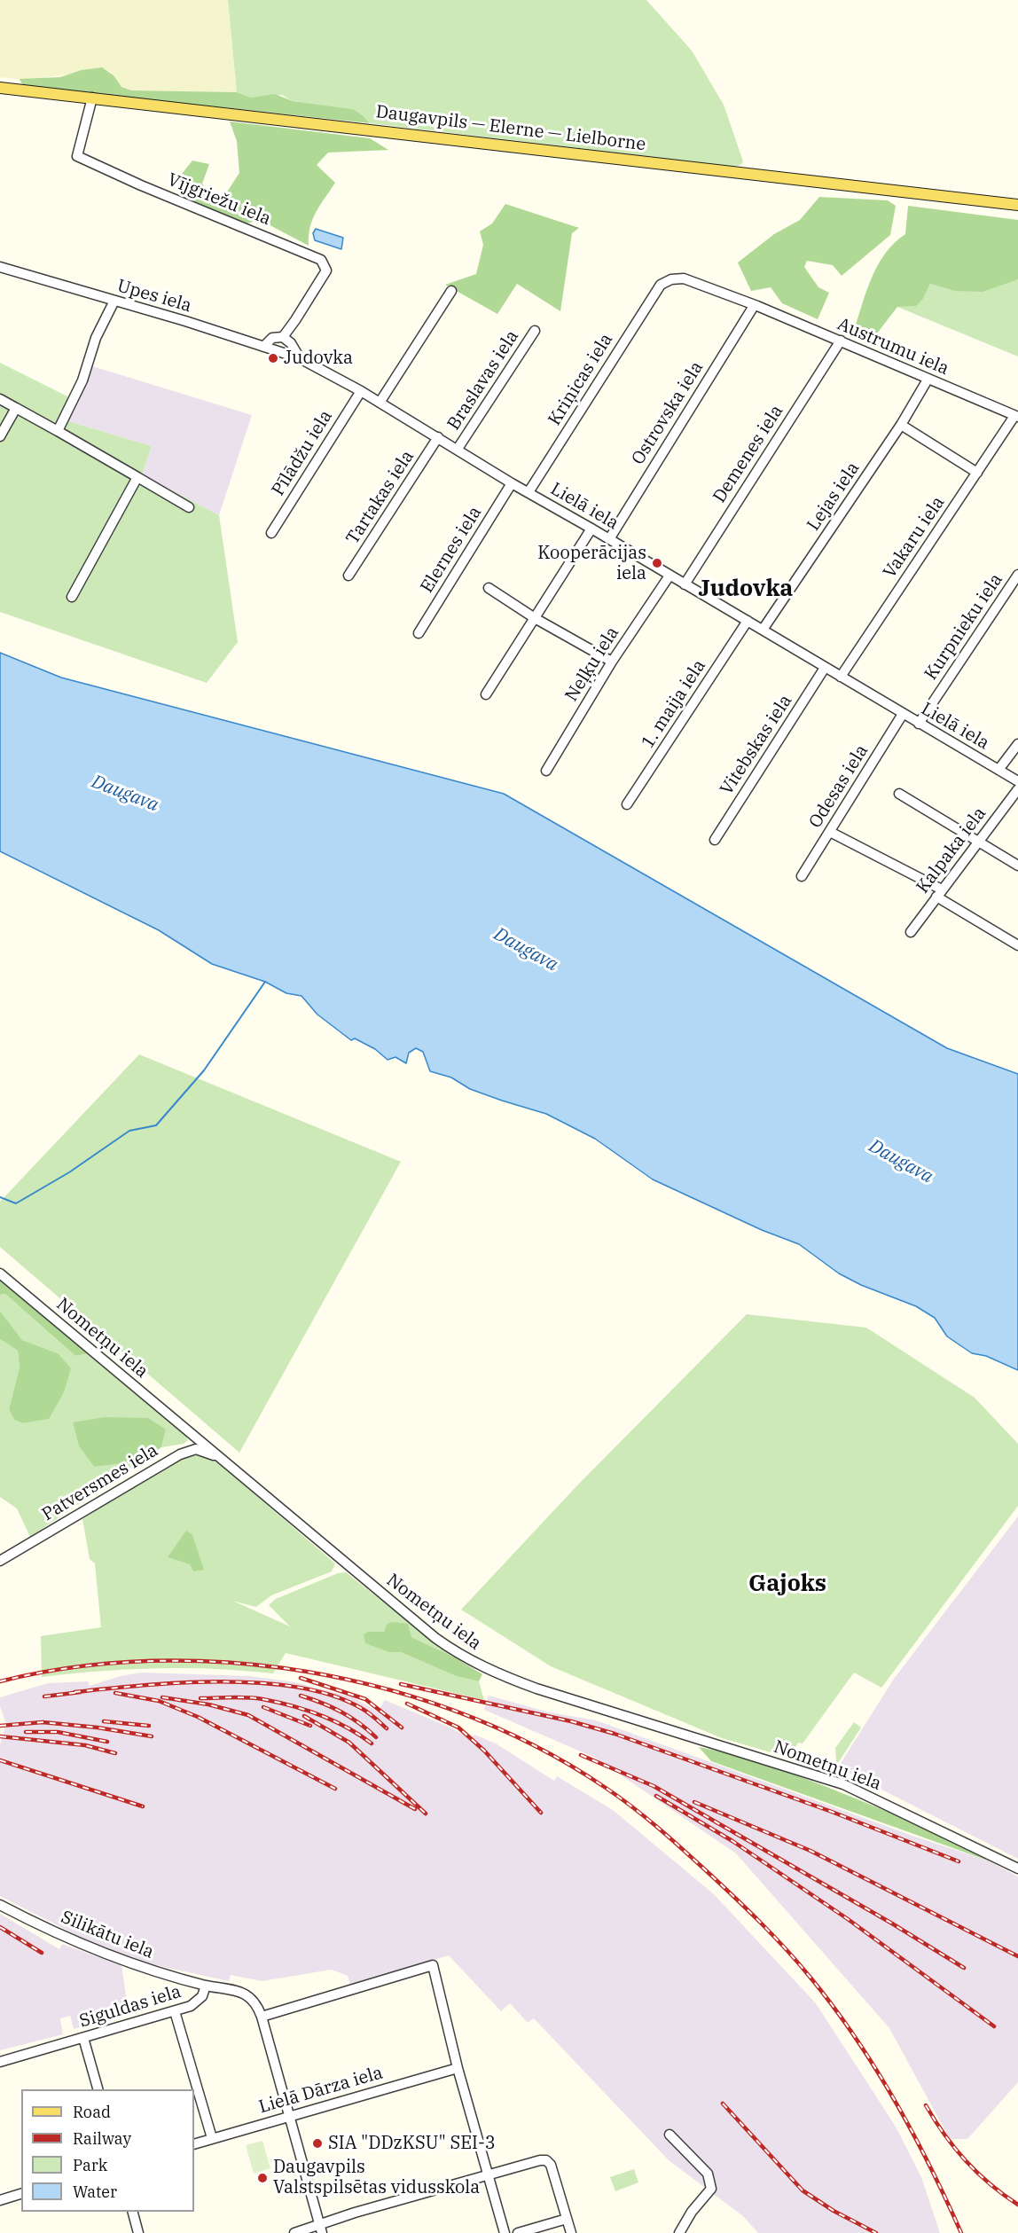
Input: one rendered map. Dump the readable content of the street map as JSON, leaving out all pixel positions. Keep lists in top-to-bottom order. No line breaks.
{"streets":{"main road":["Daugavpils — Elerne — Lielborne"],"street":["Vījgriežu iela","Upes iela","Austrumu iela","Kriņicas iela","Braslavas iela","Ostrovska iela","Pīlādžu iela","Demenes iela","Lejas iela","Tartakas iela","Lielā iela","Vakaru iela","Elernes iela","Kurpnieku iela","Neļķu iela","1. maija iela","Vitebskas iela","Odesas iela","Kalpaka iela","Nometņu iela","Patversmes iela","Silikātu iela","Siguldas iela","Lielā Dārza iela"]},"crossings":[["Daugavpils — Elerne — Lielborne","Vījgriežu iela"],["Upes iela","Lielā iela"],["Austrumu iela","Kriņicas iela"],["Austrumu iela","Ostrovska iela"],["Austrumu iela","Demenes iela"],["Austrumu iela","Lejas iela"],["Austrumu iela","Vakaru iela"],["Kriņicas iela","Lielā iela"],["Braslavas iela","Lielā iela"],["Ostrovska iela","Lielā iela"],["Pīlādžu iela","Lielā iela"],["Demenes iela","Lielā iela"],["Lejas iela","Lielā iela"],["Tartakas iela","Lielā iela"],["Lielā iela","Vakaru iela"],["Lielā iela","Elernes iela"],["Lielā iela","Kurpnieku iela"],["Lielā iela","Neļķu iela"],["Lielā iela","1. maija iela"],["Lielā iela","Vitebskas iela"],["Lielā iela","Odesas iela"],["Nometņu iela","Patversmes iela"],["Silikātu iela","Siguldas iela"],["Siguldas iela","Lielā Dārza iela"]],"districts":["Judovka","Gajoks"],"water":["Daugava"],"places":["Judovka","Kooperācijas iela","SIA \"DDzKSU\" SEI-3","Daugavpils Valstspilsētas vidusskola"],"legend":["Road","Railway","Park","Water"]}
